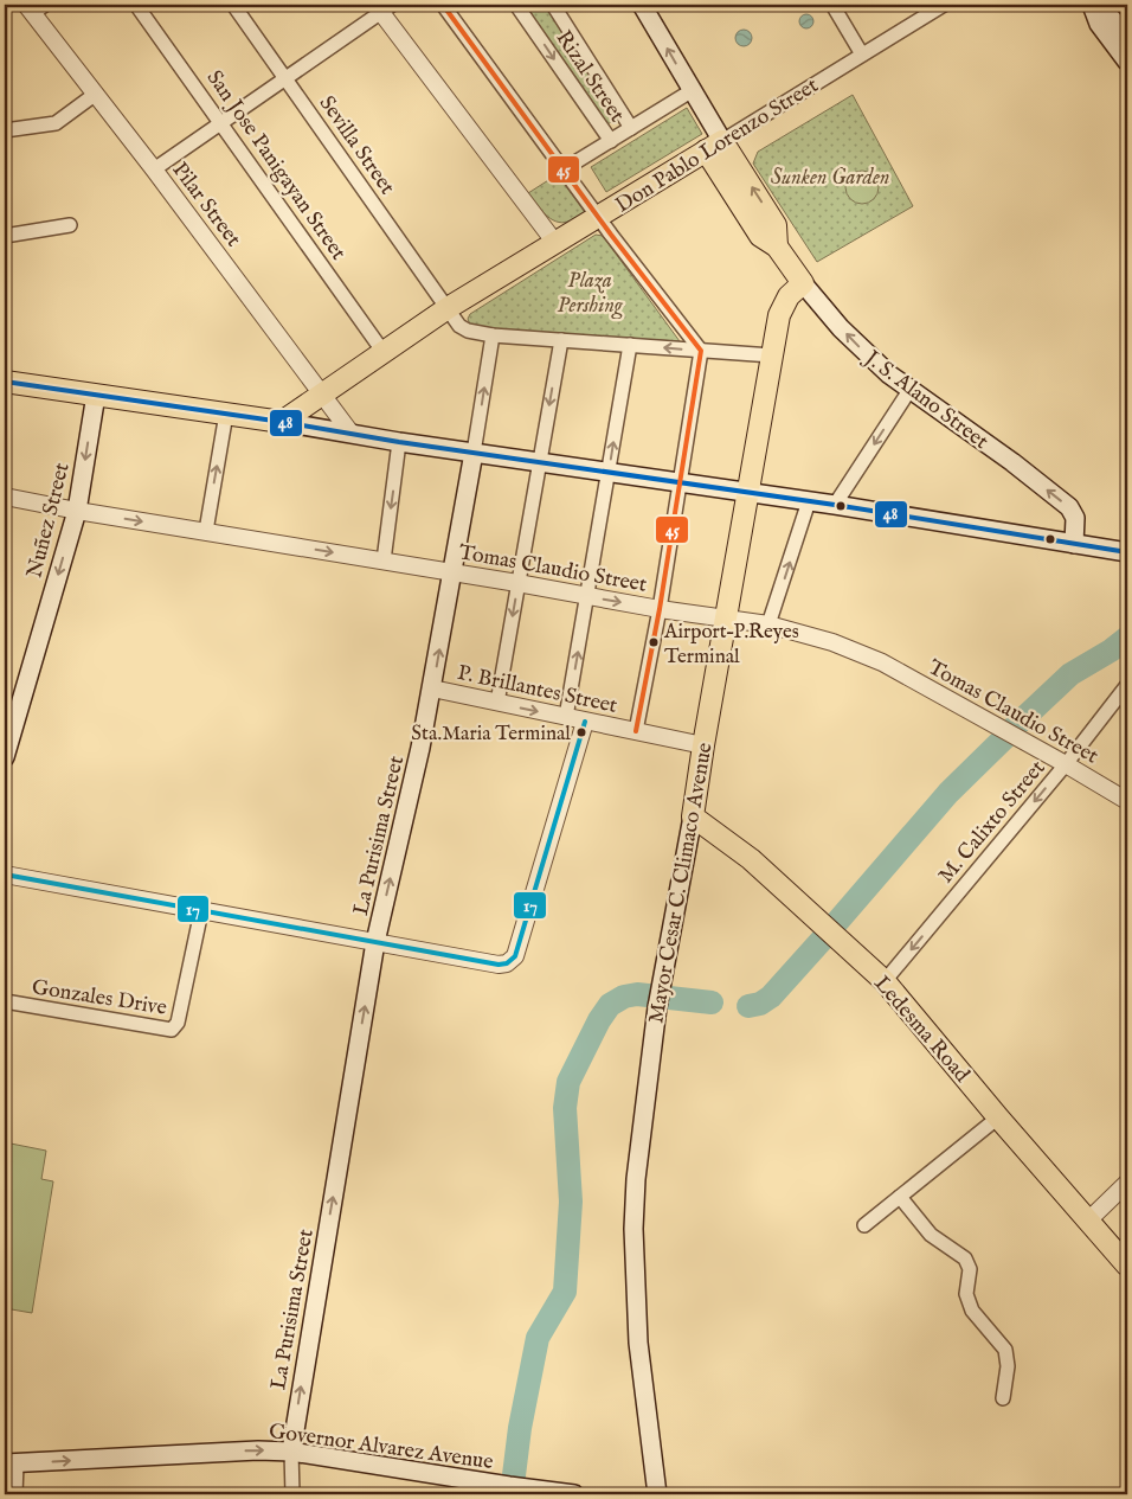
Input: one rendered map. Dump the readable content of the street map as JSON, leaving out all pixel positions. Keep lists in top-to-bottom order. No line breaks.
{"streets":{"main road":["Don Pablo Lorenzo Street","J. S. Alano Street","Nuñez Street","La Purisima Street","Mayor Cesar C. Climaco Avenue","Ledesma Road","Governor Alvarez Avenue"],"street":["Rizal Street","Sevilla Street","San Jose Panigayan Street","Pilar Street","Tomas Claudio Street","P. Brillantes Street","M. Calixto Street","Gonzales Drive"]},"crossings":[["Sevilla Street","Don Pablo Lorenzo Street"],["Sevilla Street","La Purisima Street"],["Sevilla Street","Mayor Cesar C. Climaco Avenue"],["Don Pablo Lorenzo Street","San Jose Panigayan Street"],["Don Pablo Lorenzo Street","Pilar Street"],["Don Pablo Lorenzo Street","J. S. Alano Street"],["J. S. Alano Street","Mayor Cesar C. Climaco Avenue"],["Nuñez Street","Tomas Claudio Street"],["Tomas Claudio Street","M. Calixto Street"],["Tomas Claudio Street","La Purisima Street"],["Tomas Claudio Street","Mayor Cesar C. Climaco Avenue"],["P. Brillantes Street","La Purisima Street"],["P. Brillantes Street","Mayor Cesar C. Climaco Avenue"],["M. Calixto Street","Ledesma Road"],["La Purisima Street","Governor Alvarez Avenue"],["Mayor Cesar C. Climaco Avenue","Ledesma Road"]],"one_way":["J. S. Alano Street","Nuñez Street","M. Calixto Street","Governor Alvarez Avenue"],"parks":["Sunken Garden","Plaza Pershing"],"places":["Airport–P.Reyes Terminal","Sta.Maria Terminal"],"lines":["transit line 45","transit line 48","transit line 17"]}
